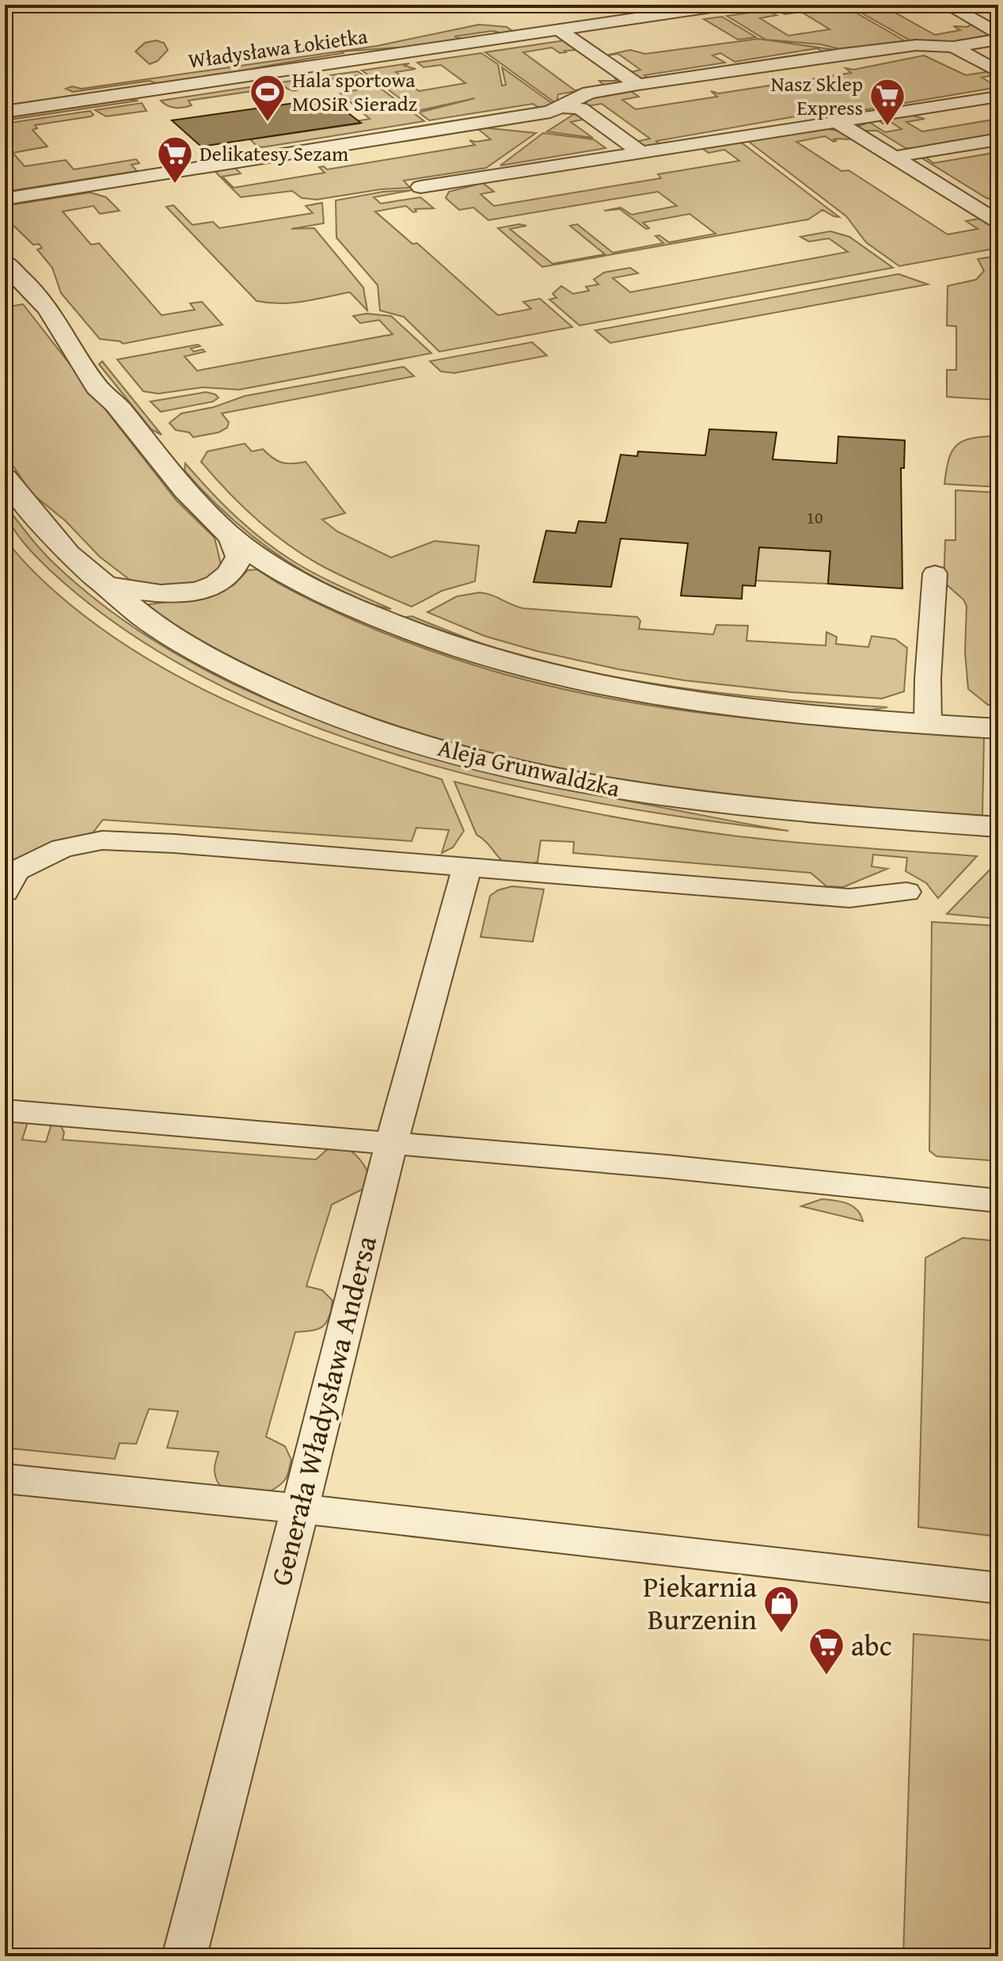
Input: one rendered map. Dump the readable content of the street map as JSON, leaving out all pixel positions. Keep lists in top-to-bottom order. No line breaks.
{"streets":{"street":["Władysława Łokietka","Aleja Grunwaldzka","Generała Władysława Andersa"]},"places":{"sports":["Hala sportowa MOSiR Sieradz"],"supermarket":["Nasz Sklep Express","Delikatesy Sezam","abc"],"shop":["Piekarnia Burzenin"]},"house_numbers":["10"]}
